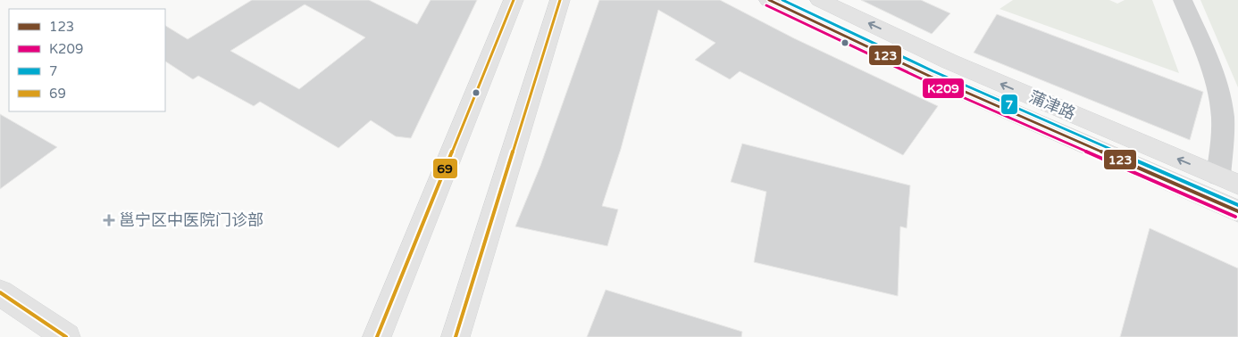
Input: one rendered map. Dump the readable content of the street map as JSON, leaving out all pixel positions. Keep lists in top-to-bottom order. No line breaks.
{"streets":{"main road":["蒲津路"]},"places":{"health":["邕宁区中医院门诊部"]},"lines":["transit line 123","transit line 7","transit line 69","transit line K209"],"legend":["123","K209","7","69"]}
